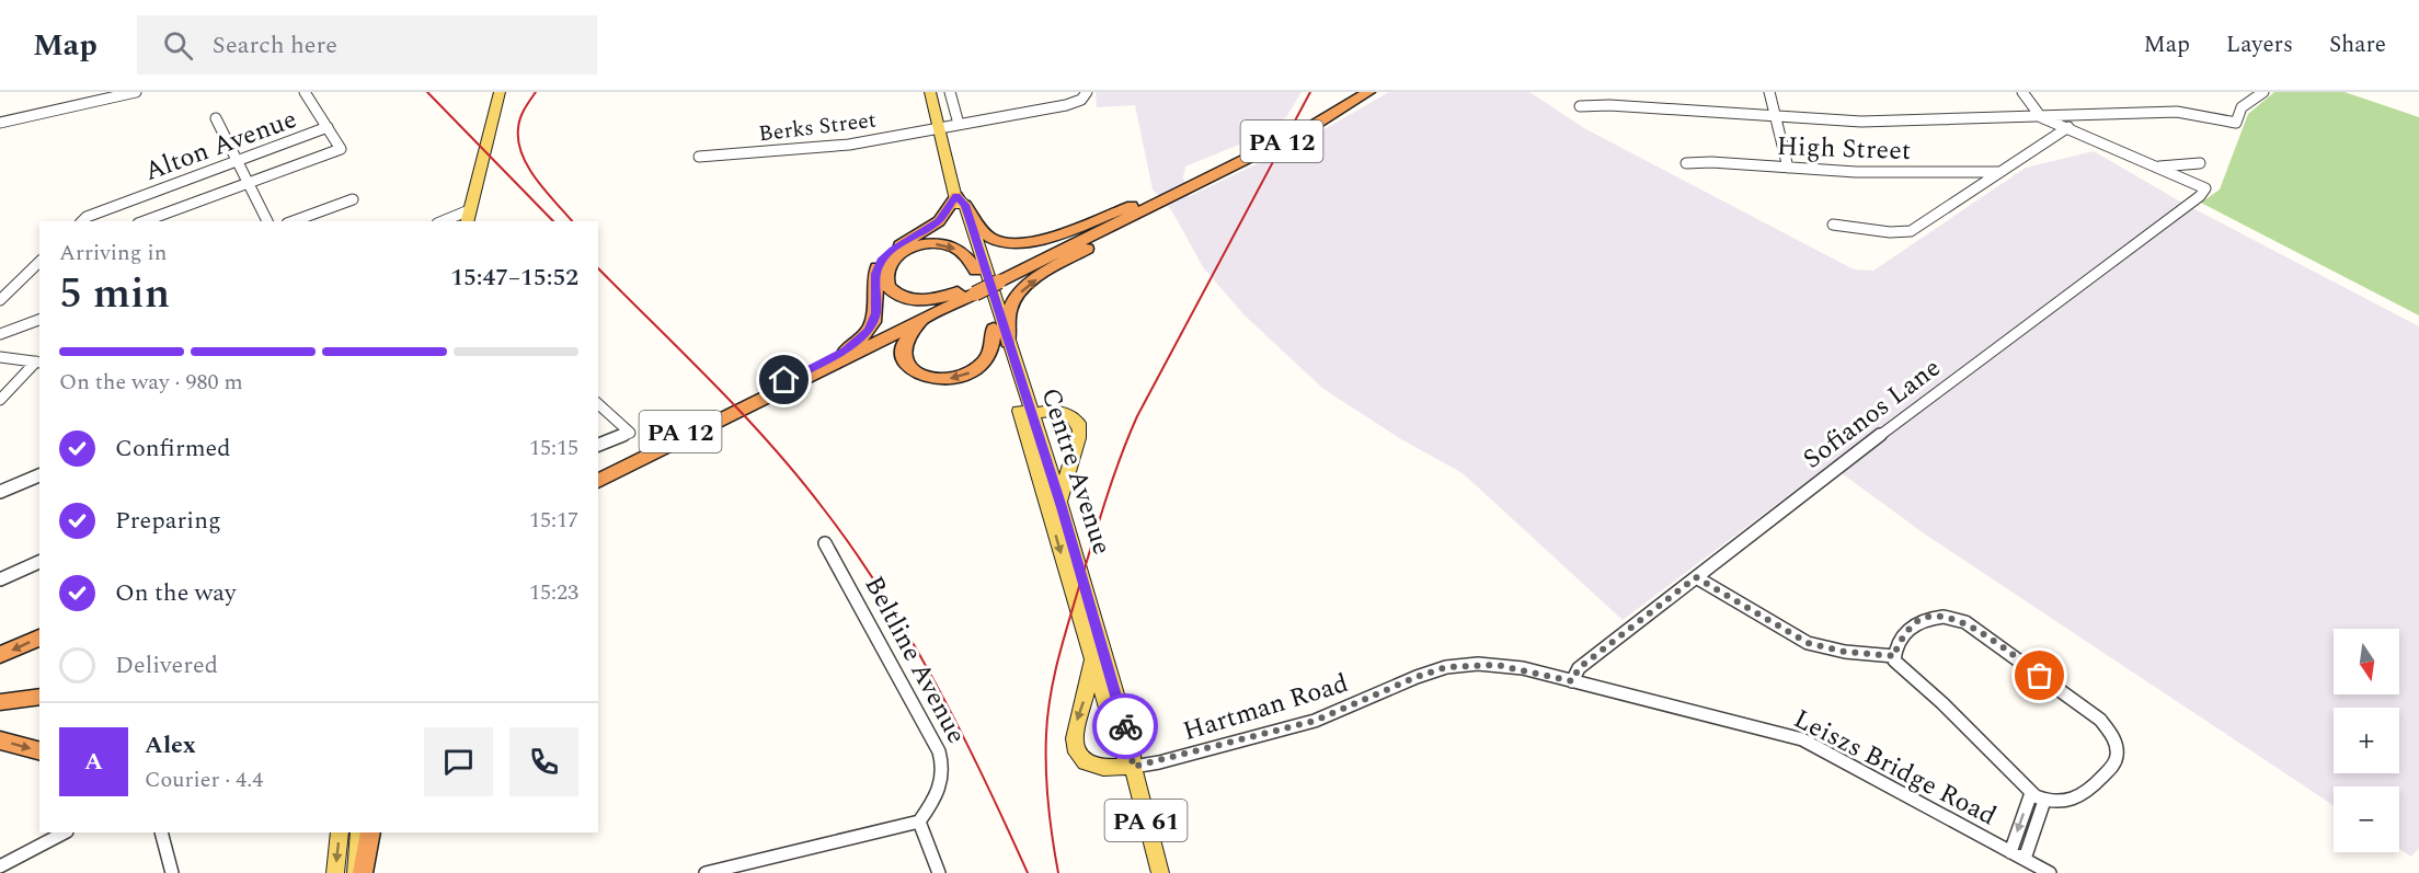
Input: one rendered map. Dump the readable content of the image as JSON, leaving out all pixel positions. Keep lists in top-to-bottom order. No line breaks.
{"streets":{"highway":["PA 12"],"main road":["Centre Avenue","PA 61"],"street":["Berks Street","Alton Avenue","High Street","Sofianos Lane","Beltline Avenue","Hartman Road","Leiszs Bridge Road"]},"crossings":[["Berks Street","Centre Avenue"],["Sofianos Lane","Leiszs Bridge Road"],["Centre Avenue","Hartman Road"],["Hartman Road","Leiszs Bridge Road"]],"north":"bottom","page":{"header":"Map","search":"Search here","nav":["Map","Layers","Share"],"heading":["5 min","Arriving in","15:47–15:52"],"panel":["Alex","Courier · 4.4"],"bar":"On the way · 980 m","list":[["Confirmed","15:15"],["Preparing","15:17"],["On the way","15:23"],"Delivered"],"map_buttons":["+","−"],"round":"A"}}
